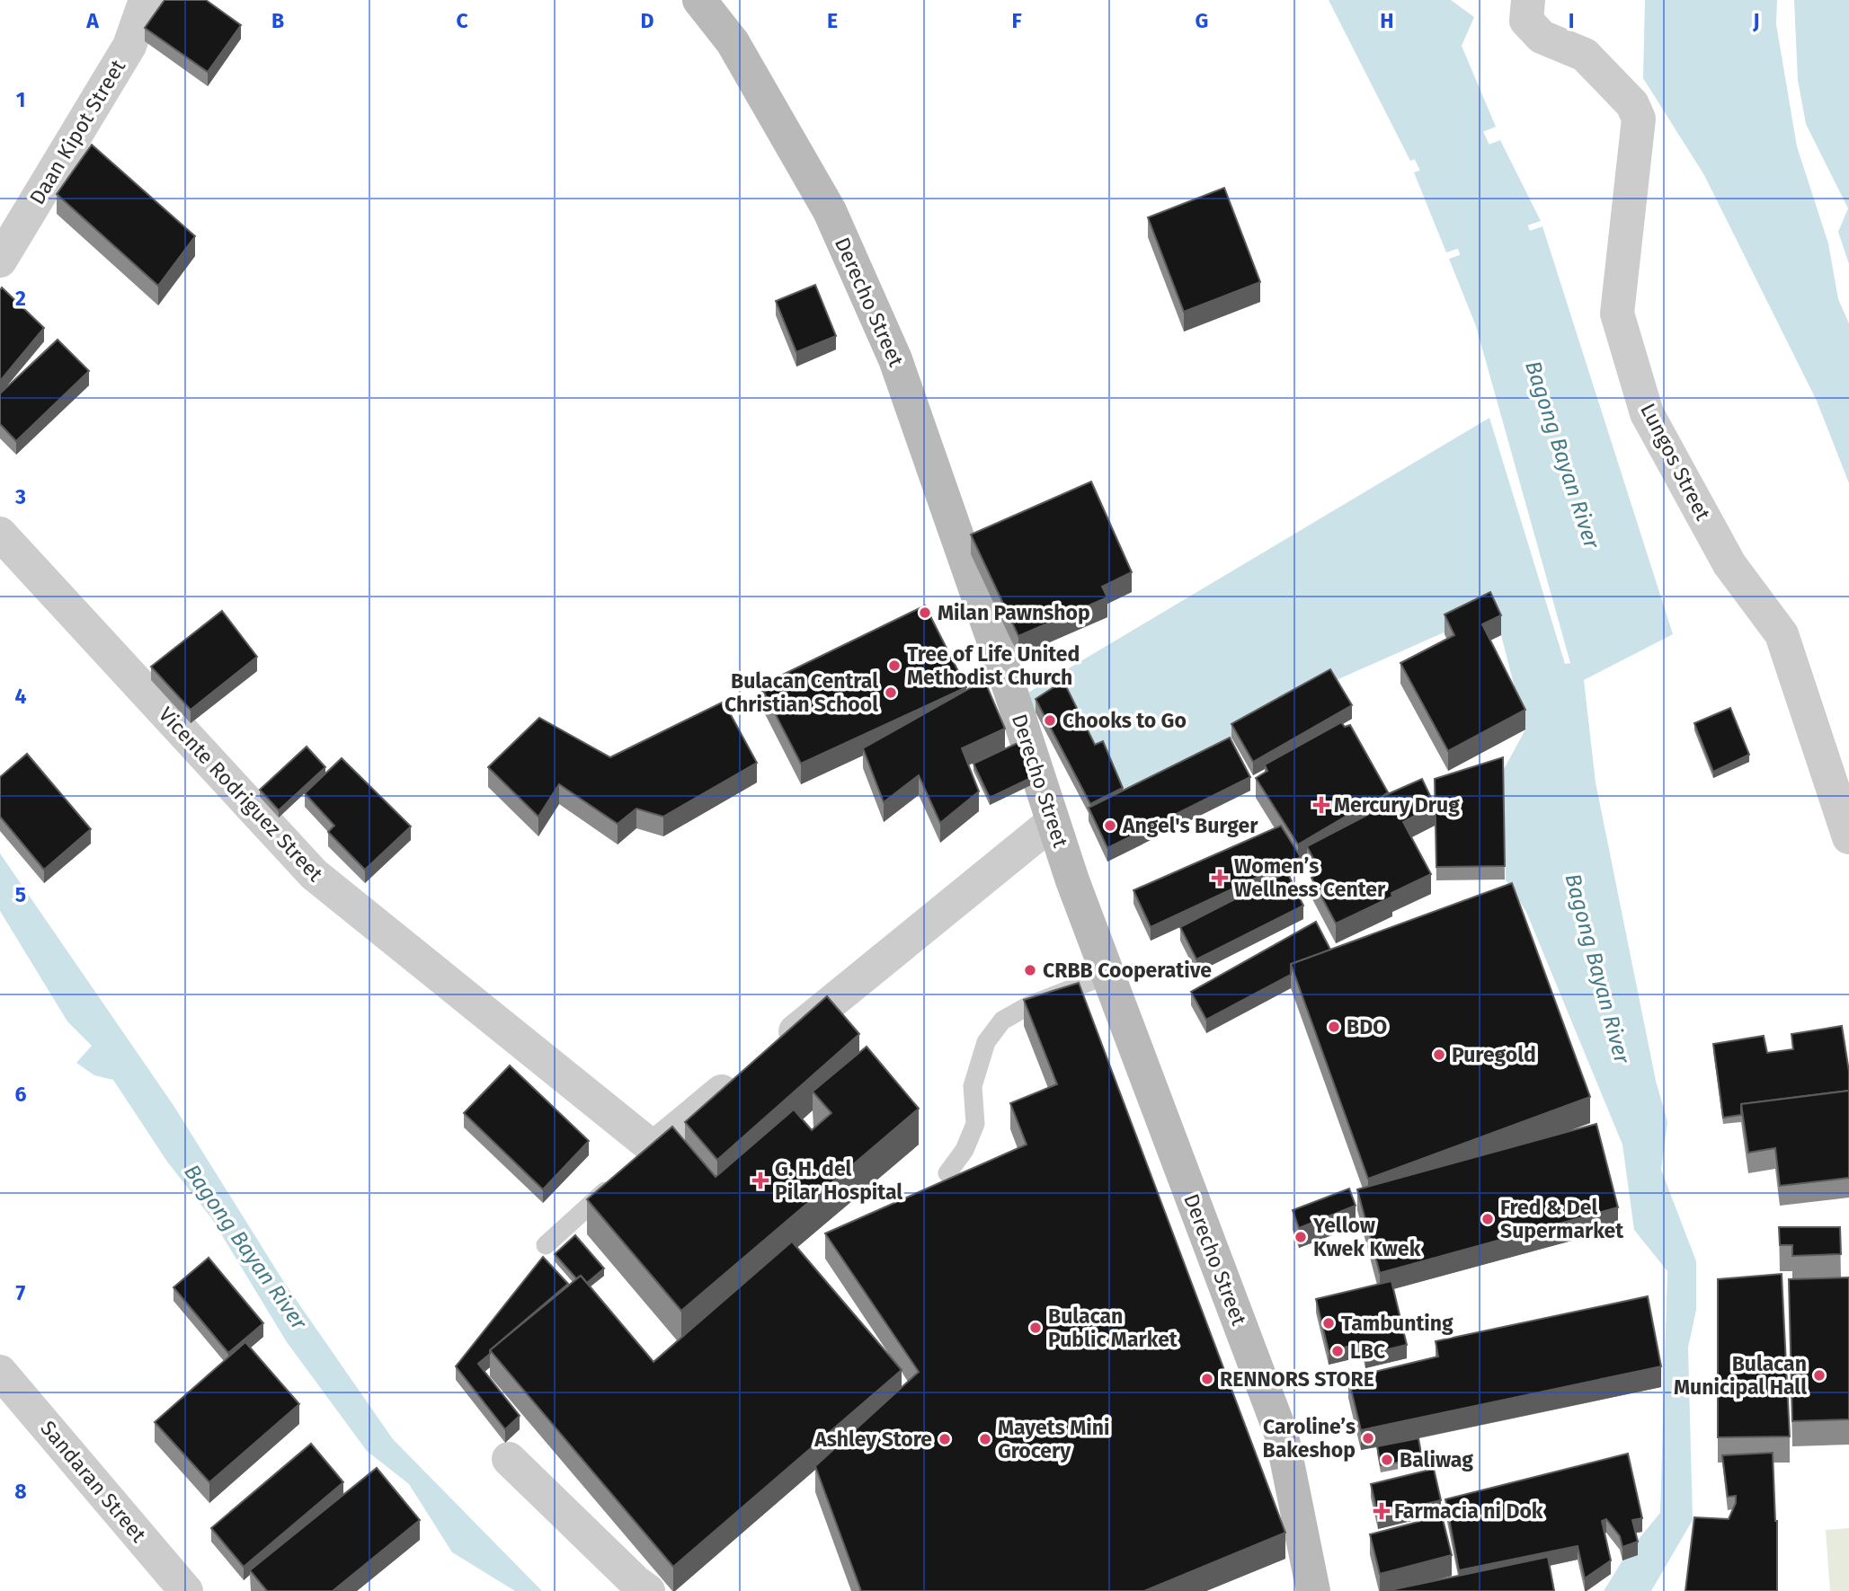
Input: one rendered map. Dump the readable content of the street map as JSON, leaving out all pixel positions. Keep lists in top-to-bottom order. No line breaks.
{"streets":{"main road":["Derecho Street"],"street":["Daan Kipot Street","Lungos Street","Vicente Rodriguez Street","Sandaran Street"]},"crossings":[["Derecho Street","Vicente Rodriguez Street"]],"water":["Bagong Bayan River"],"places":{"other":["Milan Pawnshop","Tree of Life United Methodist Church","Bulacan Central Christian School","Chooks to Go","Angel's Burger","CRBB Cooperative","BDO","Puregold","Fred & Del Supermarket","Yellow Kwek Kwek","Tambunting","Bulacan Public Market","LBC","Bulacan Municipal Hall","RENNORS STORE","Caroline’s Bakeshop","Ashley Store","Mayets Mini Grocery","Baliwag"],"health":["Mercury Drug","Women’s Wellness Center","G. H. del Pilar Hospital","Farmacia ni Dok"]},"grid":{"columns":["A","B","C","D","E","F","G","H","I","J"],"rows":["1","2","3","4","5","6","7","8"]}}
